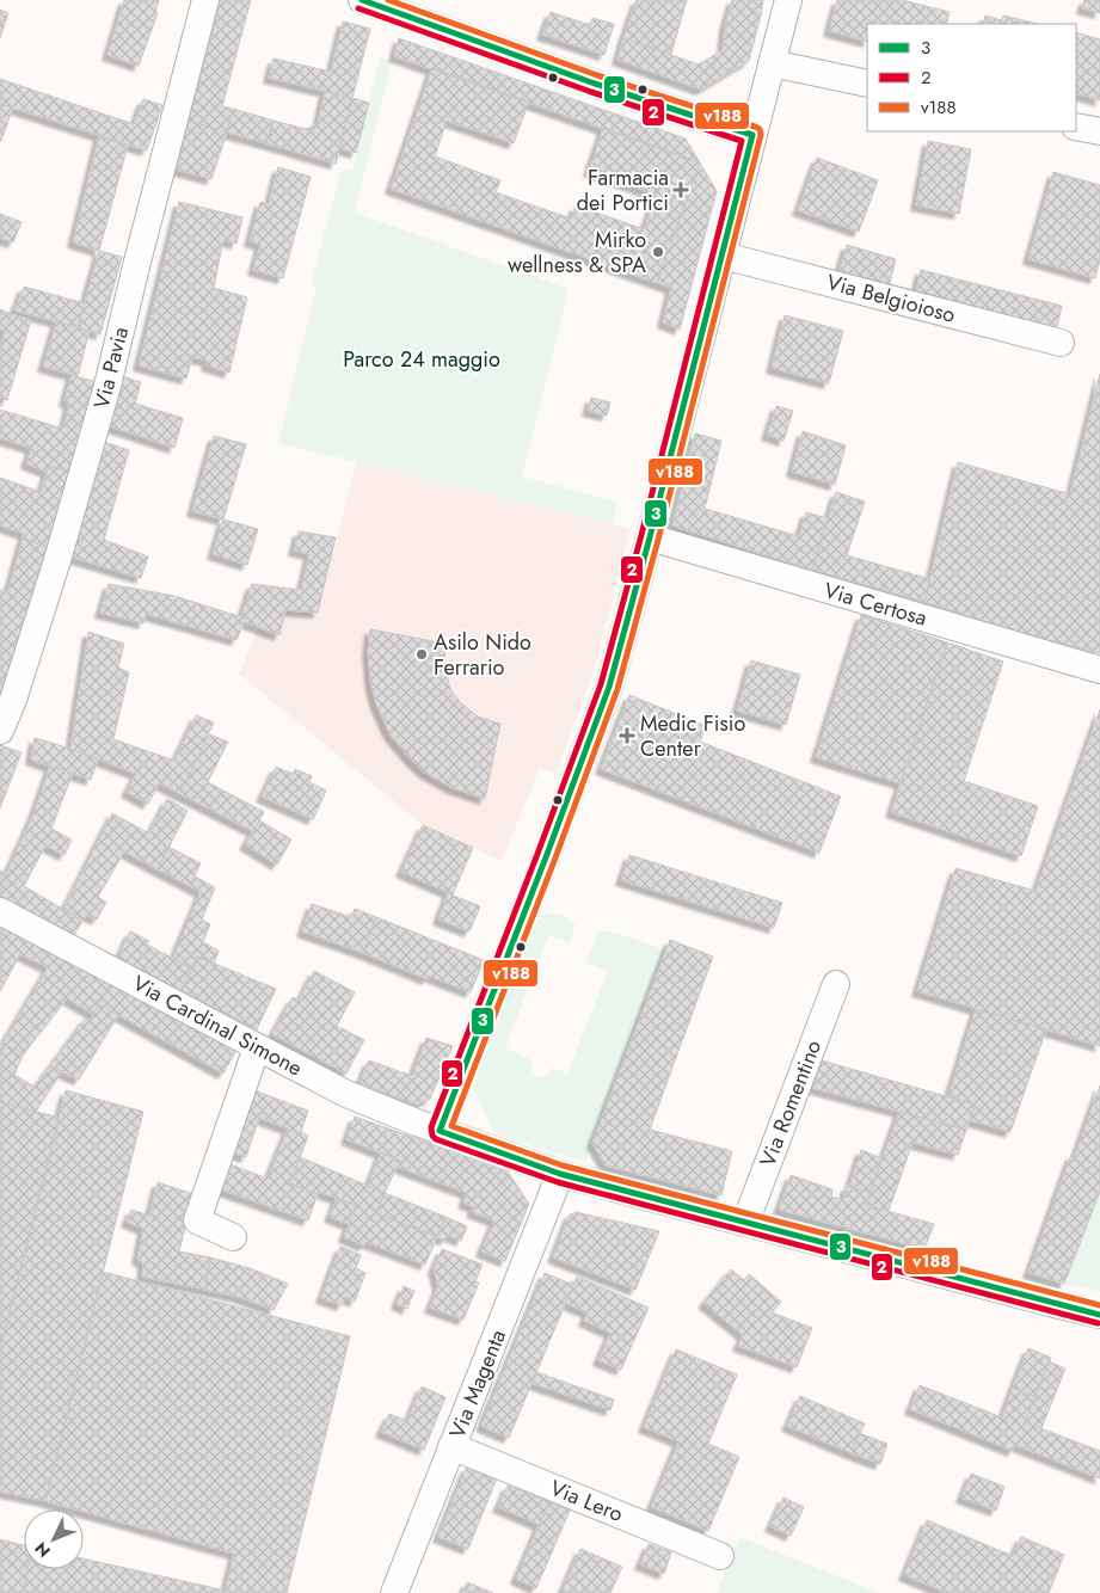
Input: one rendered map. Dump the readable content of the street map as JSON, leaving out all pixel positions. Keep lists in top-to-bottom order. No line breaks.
{"streets":{"street":["Via Belgioioso","Via Pavia","Via Certosa","Via Cardinal Simone","Via Romentino","Via Magenta","Via Lero"]},"crossings":[["Via Cardinal Simone","Via Romentino"],["Via Cardinal Simone","Via Magenta"],["Via Magenta","Via Lero"]],"parks":["Parco 24 maggio"],"places":{"health":["Farmacia dei Portici","Medic Fisio Center"],"other":["Mirko wellness & SPA","Asilo Nido Ferrario"]},"lines":["transit line 3","transit line v188","transit line 2"],"legend":["3","2","v188"],"north":"bottom left"}
